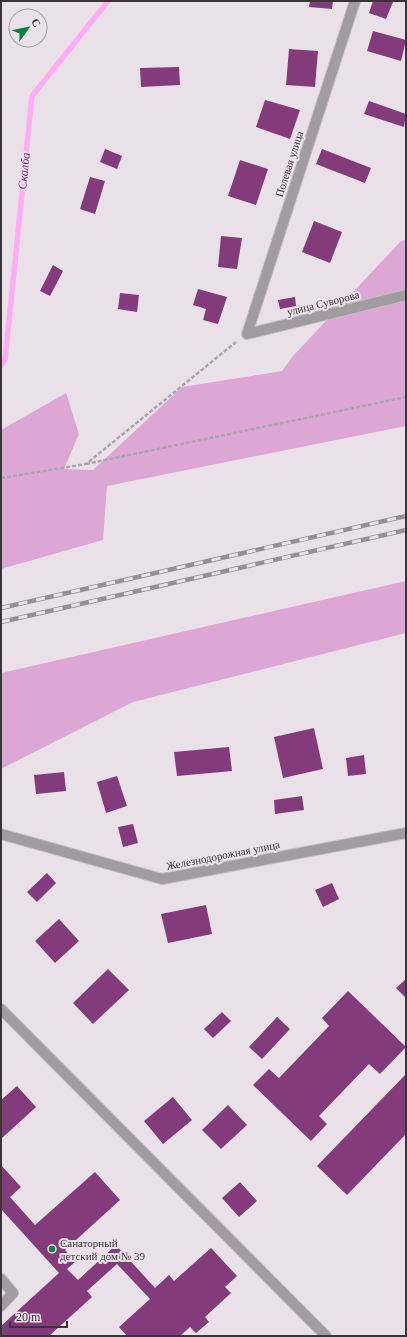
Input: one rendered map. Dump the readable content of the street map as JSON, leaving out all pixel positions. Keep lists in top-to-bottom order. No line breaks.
{"streets":{"street":["Полевая улица","улица Суворова","Железнодорожная улица"]},"crossings":[["Полевая улица","улица Суворова"]],"water":["Скалба"],"places":["Санаторный детский дом № 39"],"scale_bar":"20 m","north":"top right"}
